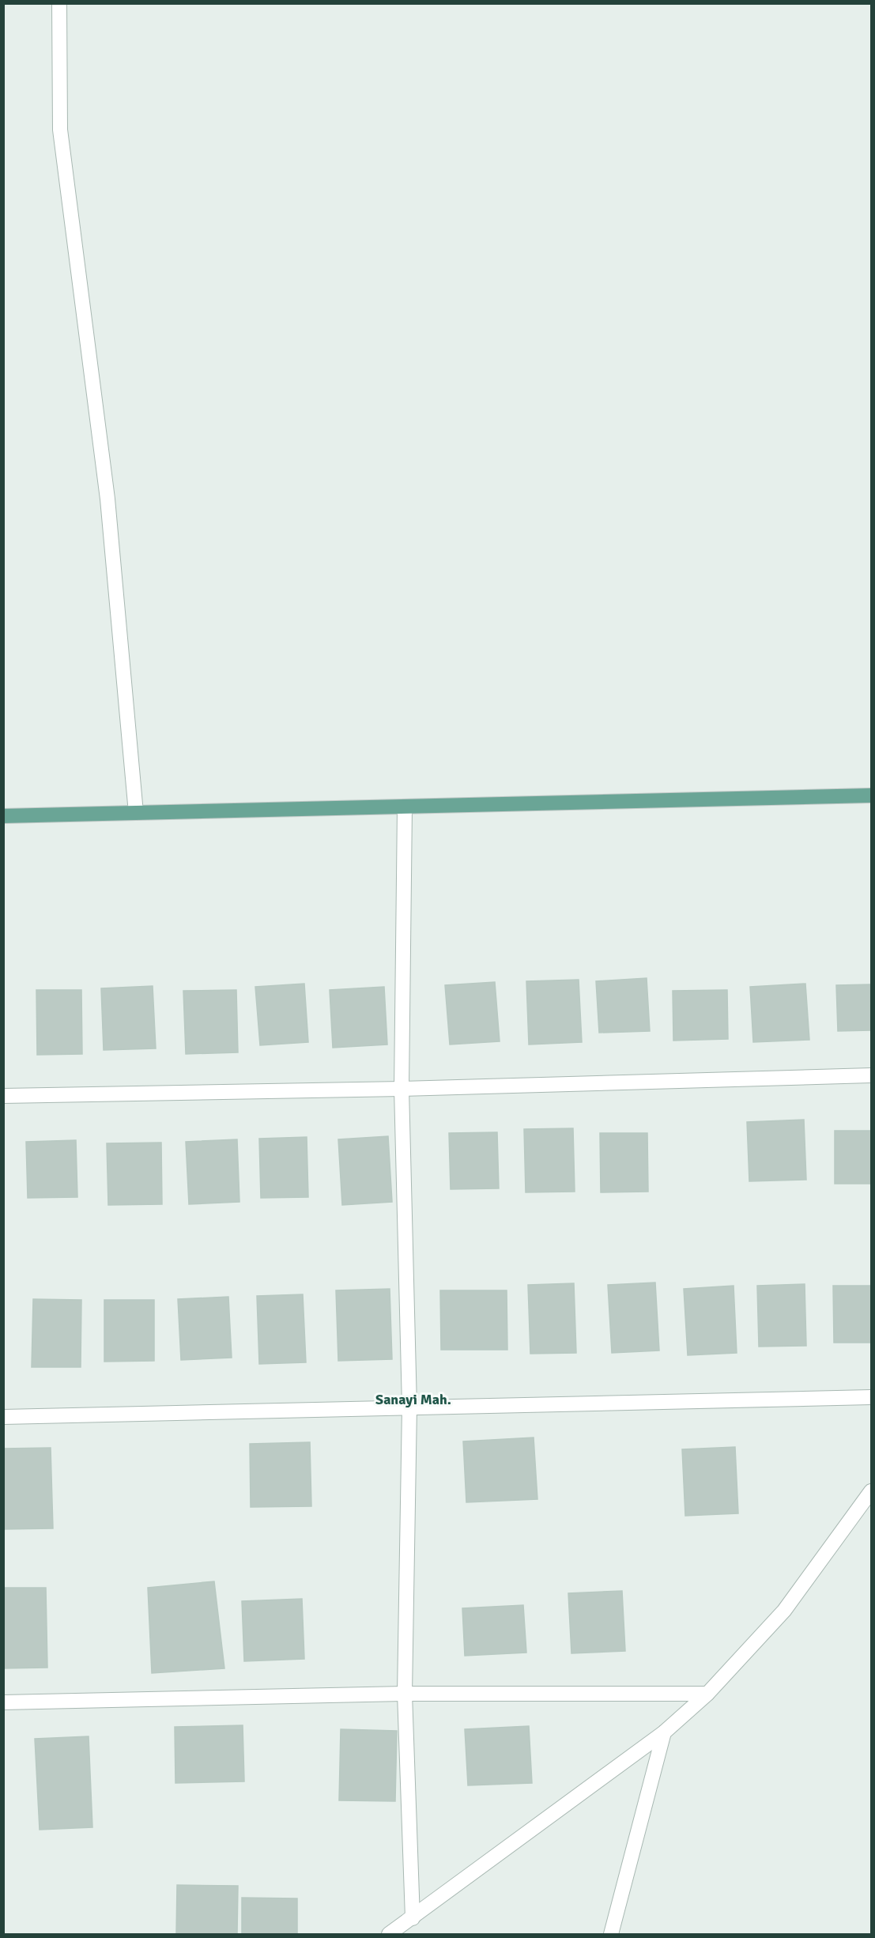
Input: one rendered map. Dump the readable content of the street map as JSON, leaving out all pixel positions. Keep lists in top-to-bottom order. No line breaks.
{"districts":["Sanayi Mah."]}
